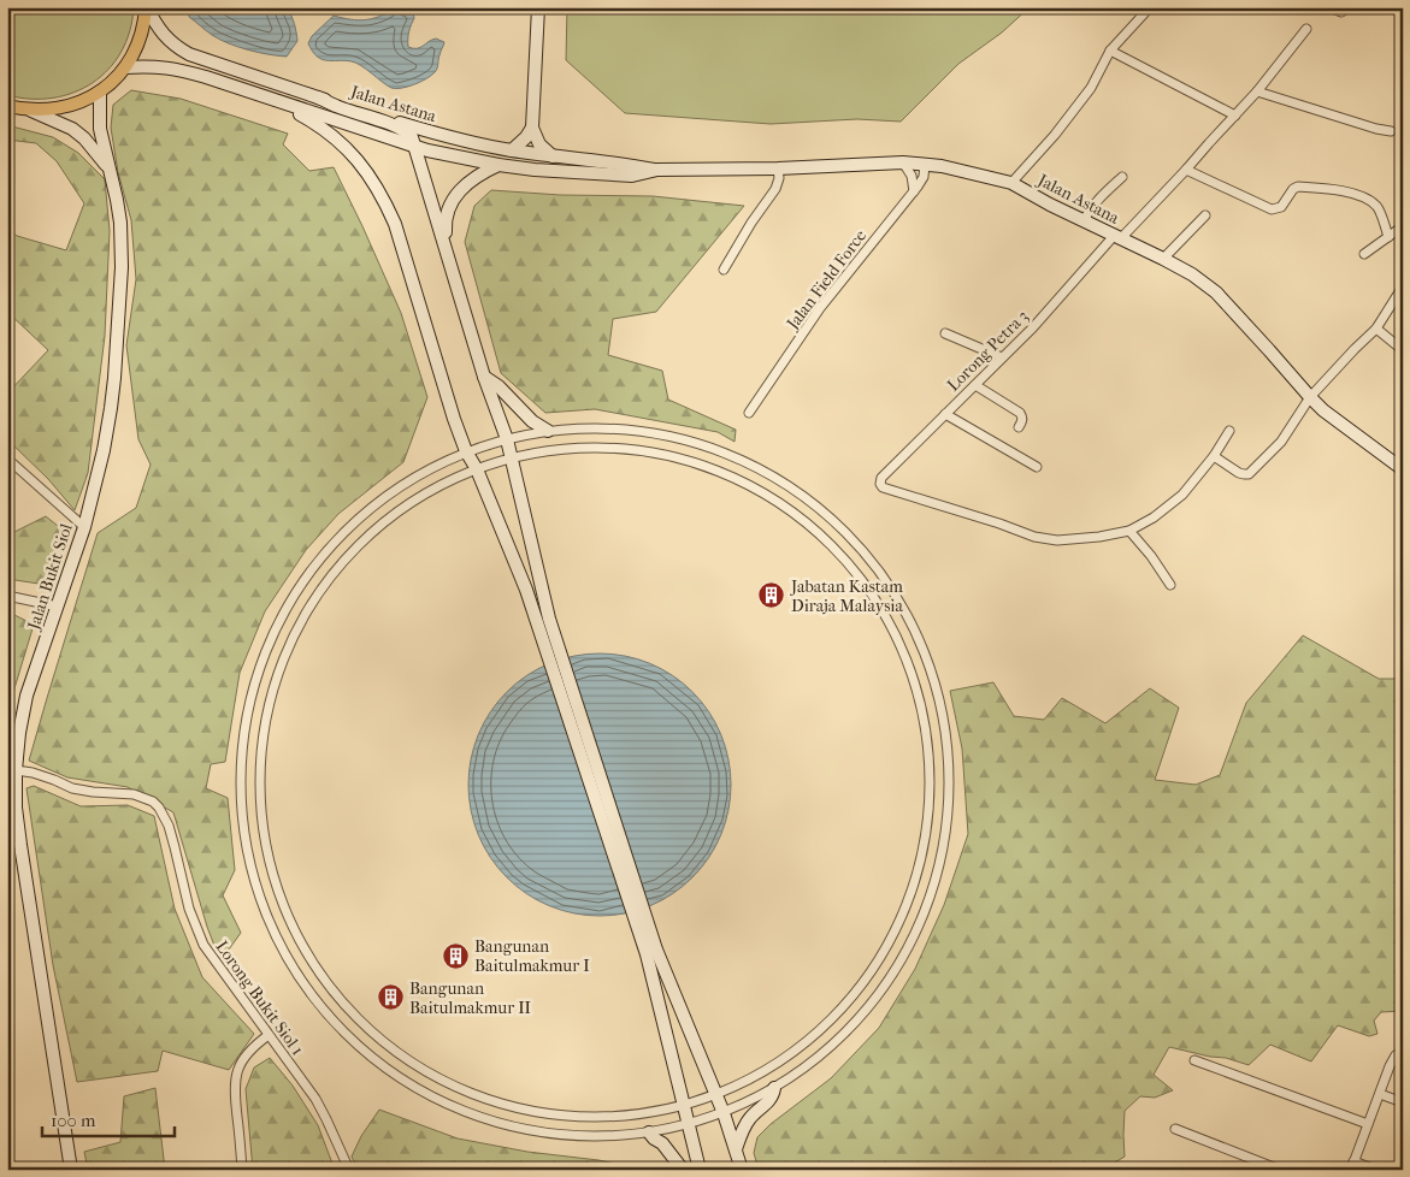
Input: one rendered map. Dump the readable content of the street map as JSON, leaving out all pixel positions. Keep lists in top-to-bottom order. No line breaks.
{"streets":{"street":["Jalan Astana","Jalan Field Force","Lorong Petra 3","Jalan Bukit Siol","Lorong Bukit Siol 1"]},"crossings":[["Jalan Astana","Jalan Field Force"],["Jalan Astana","Lorong Petra 3"],["Jalan Bukit Siol","Lorong Bukit Siol 1"]],"places":{"building":["Jabatan Kastam Diraja Malaysia","Bangunan Baitulmakmur I","Bangunan Baitulmakmur II"]},"scale_bar":"100 m"}
